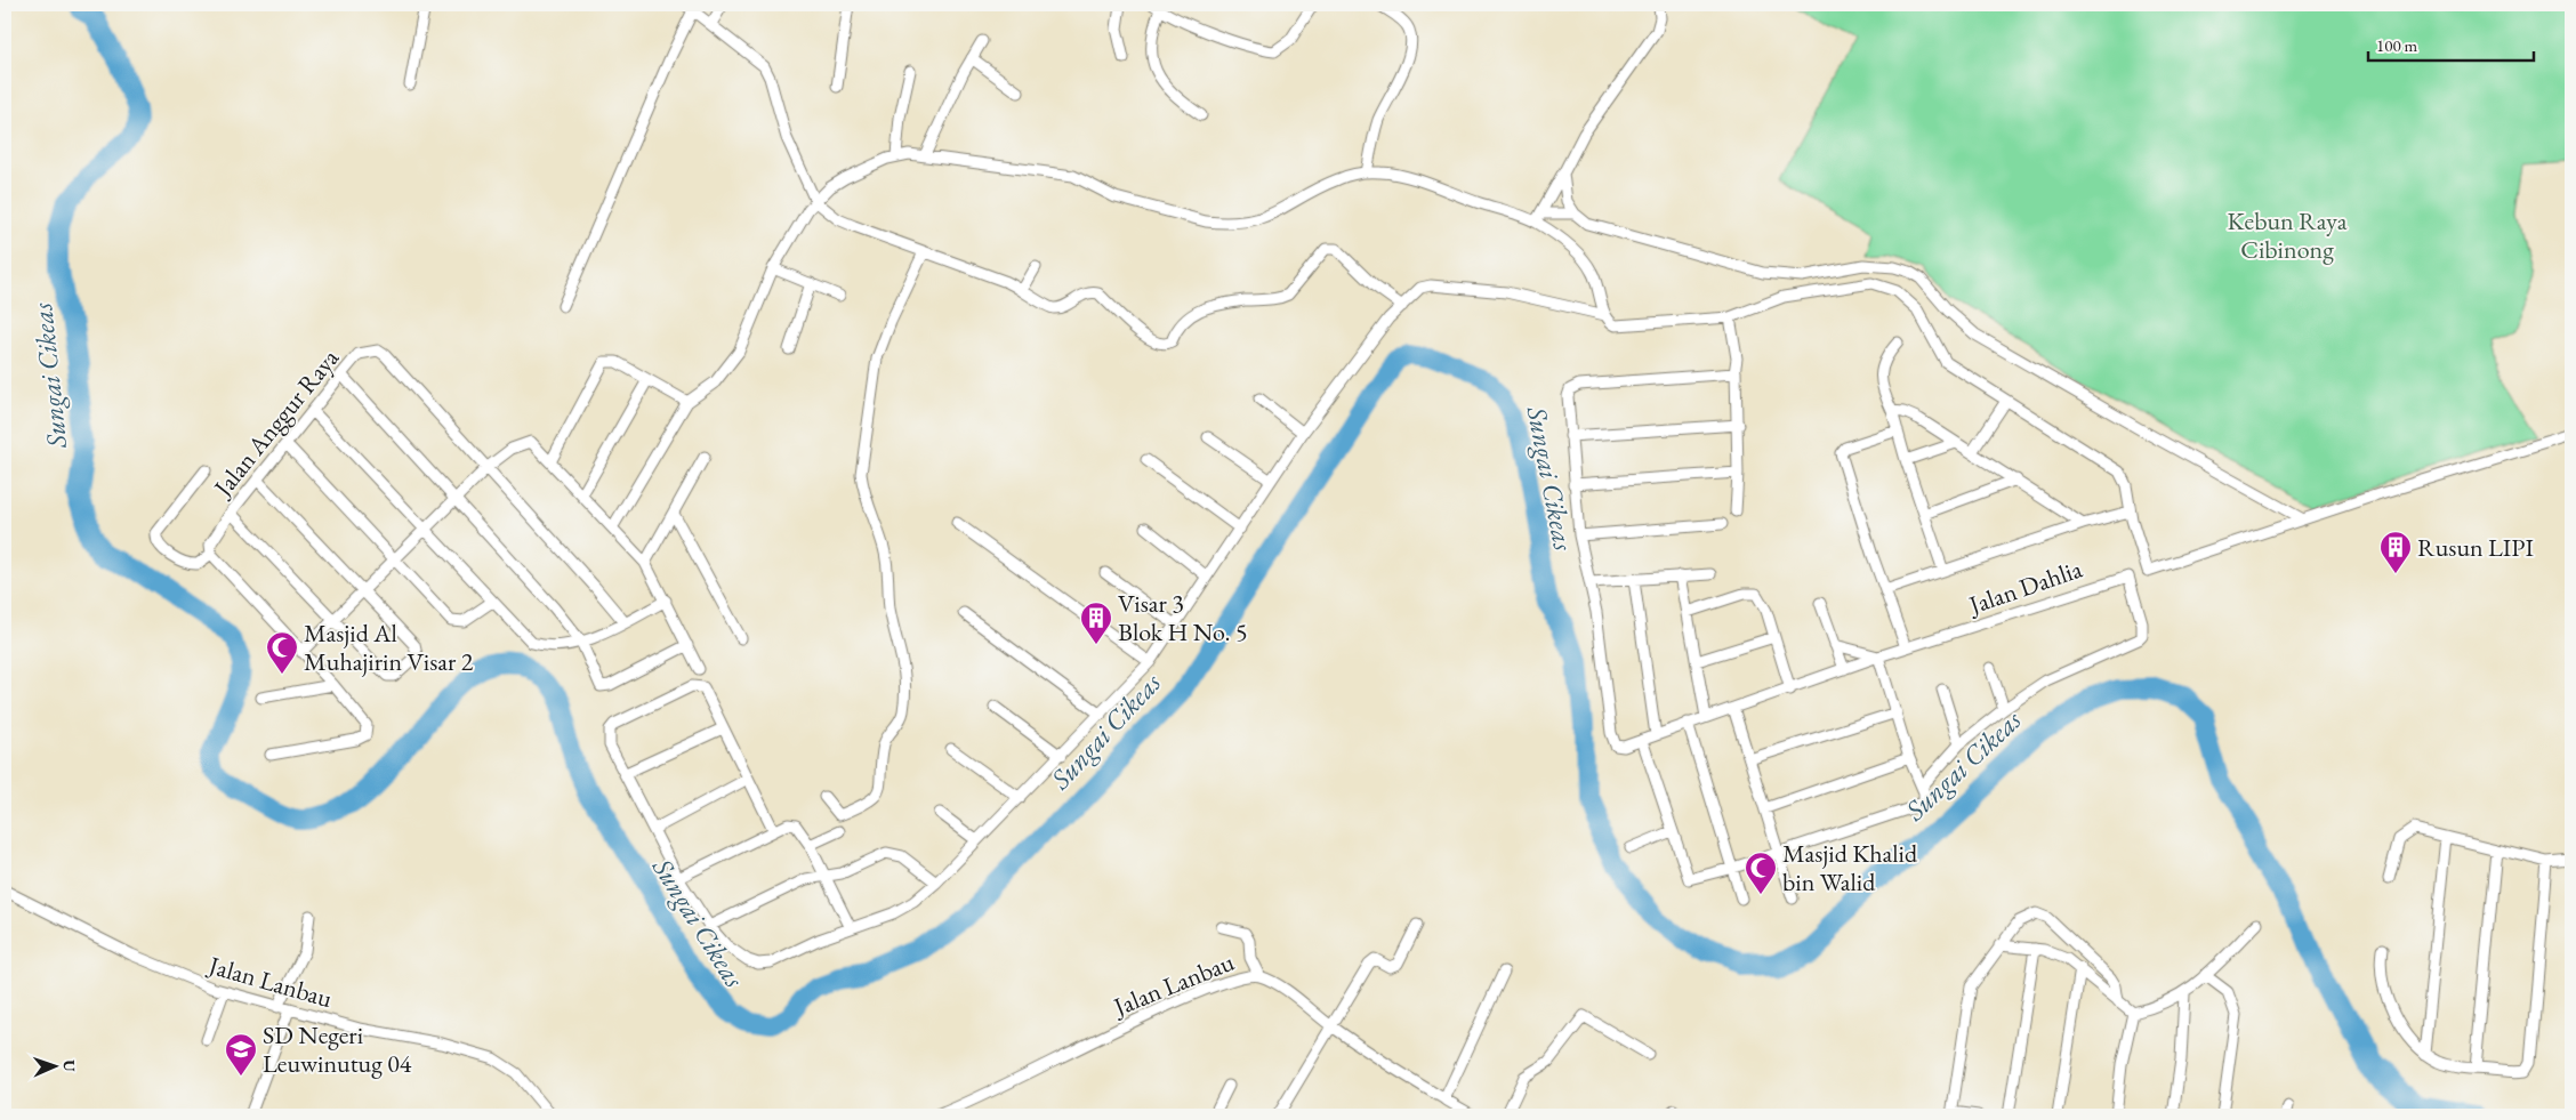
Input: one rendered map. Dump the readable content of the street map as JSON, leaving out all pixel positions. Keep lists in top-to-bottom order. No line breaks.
{"streets":{"street":["Jalan Anggur Raya","Jalan Dahlia","Jalan Lanbau"]},"water":["Sungai Cikeas"],"parks":["Kebun Raya Cibinong"],"places":{"building":["Rusun LIPI","Visar 3 Blok H No. 5"],"mosque":["Masjid Al Muhajirin Visar 2","Masjid Khalid bin Walid"],"school or university":["SD Negeri Leuwinutug 04"]},"scale_bar":"100 m","north":"right"}
